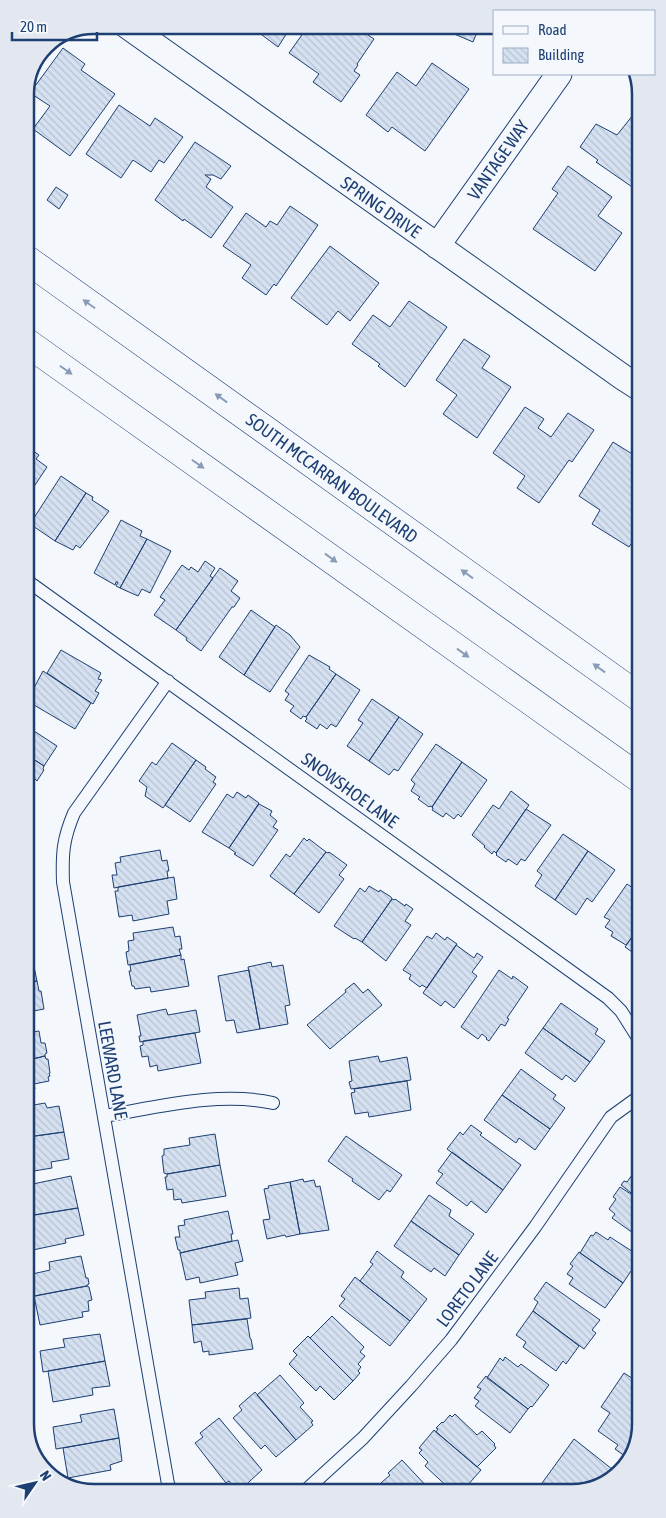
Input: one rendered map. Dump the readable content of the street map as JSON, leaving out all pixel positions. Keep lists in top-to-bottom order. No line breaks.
{"streets":{"main road":["SOUTH MCCARRAN BOULEVARD"],"street":["VANTAGE WAY","SPRING DRIVE"],"lane":["SNOWSHOE LANE","LEEWARD LANE","LORETO LANE"]},"crossings":[["VANTAGE WAY","SPRING DRIVE"],["SNOWSHOE LANE","LEEWARD LANE"]],"legend":["Road","Building"],"scale_bar":"20 m","north":"top right"}
